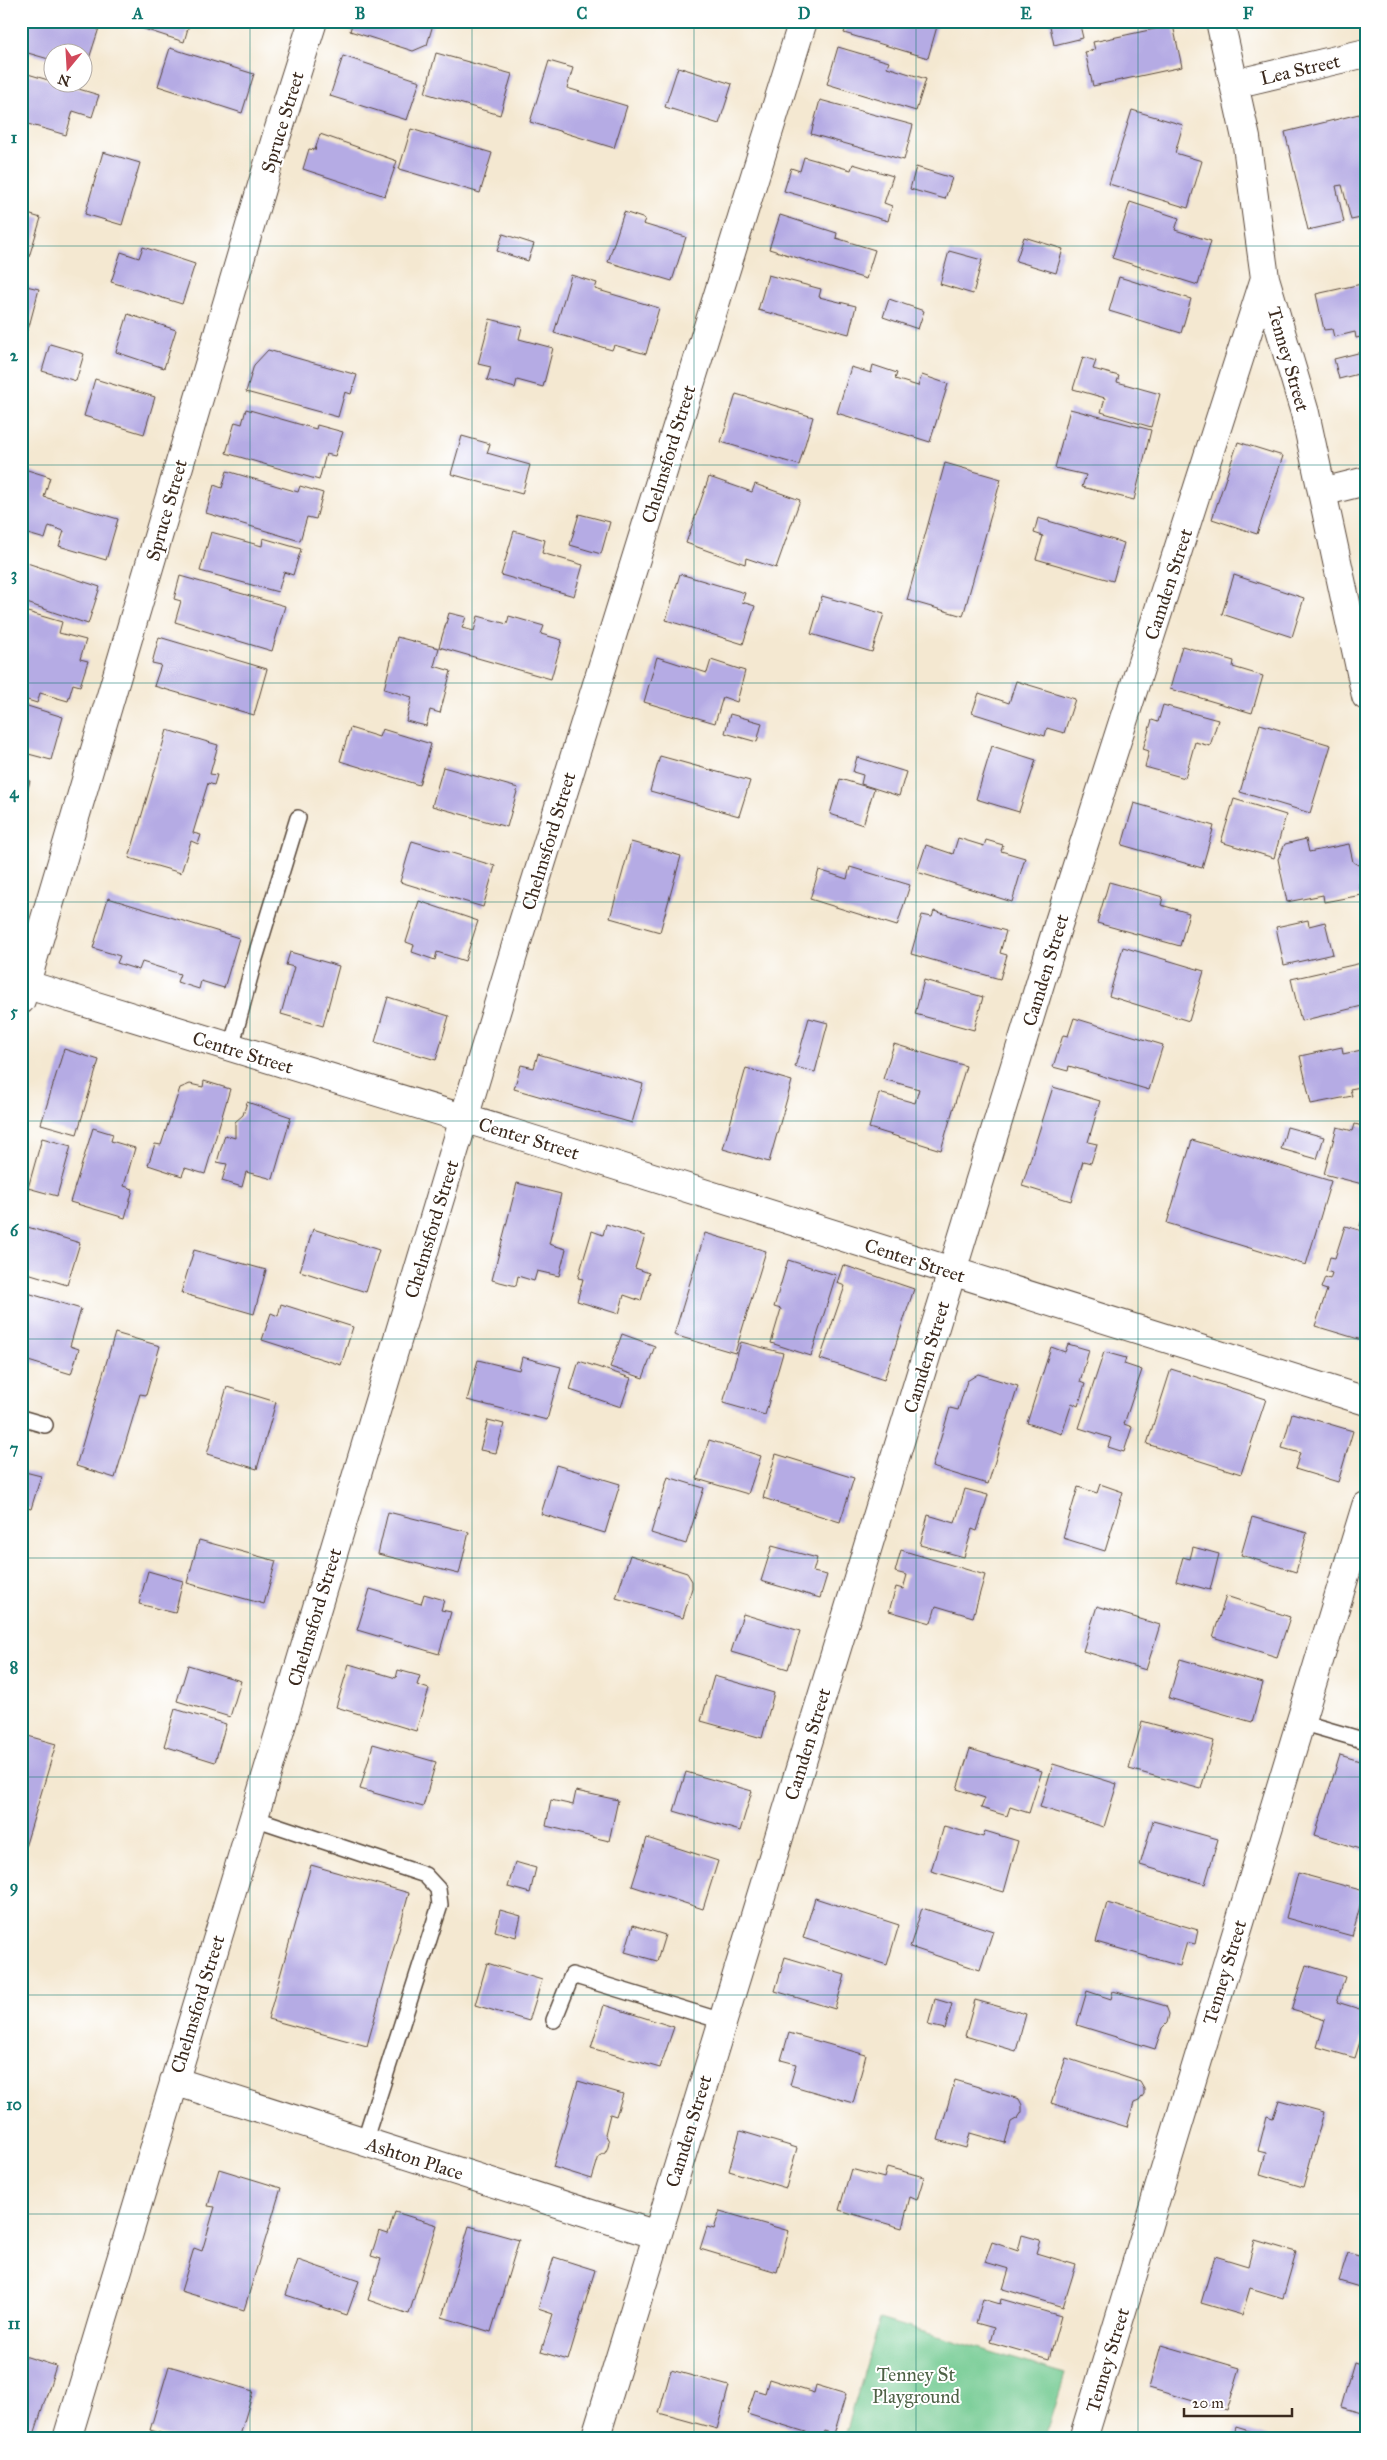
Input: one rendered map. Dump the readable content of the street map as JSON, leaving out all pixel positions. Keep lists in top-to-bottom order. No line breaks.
{"streets":{"street":["Lea Street","Spruce Street","Tenney Street","Chelmsford Street","Camden Street","Centre Street","Center Street","Ashton Place"]},"crossings":[["Lea Street","Tenney Street"],["Spruce Street","Centre Street"],["Tenney Street","Camden Street"],["Chelmsford Street","Centre Street"],["Chelmsford Street","Center Street"],["Chelmsford Street","Ashton Place"],["Camden Street","Center Street"],["Camden Street","Ashton Place"],["Centre Street","Center Street"]],"parks":["Tenney St Playground"],"scale_bar":"20 m","north":"bottom","grid":{"columns":["A","B","C","D","E","F"],"rows":["1","2","3","4","5","6","7","8","9","10","11"]}}
